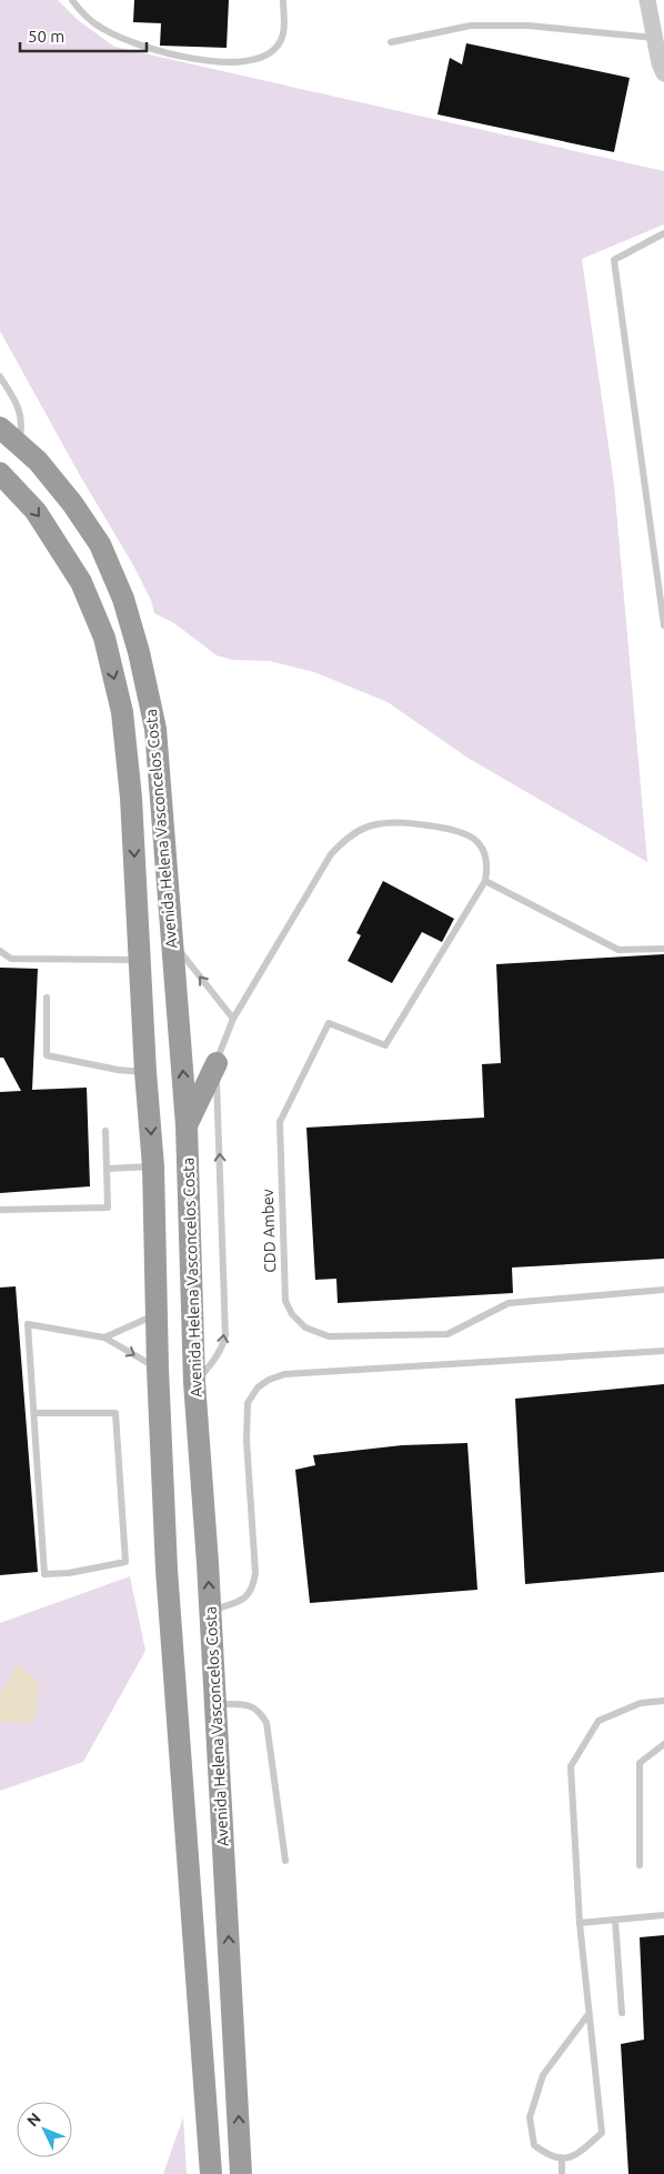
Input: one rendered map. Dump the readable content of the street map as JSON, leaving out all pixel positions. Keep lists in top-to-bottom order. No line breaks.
{"streets":{"highway":["Avenida Helena Vasconcelos Costa"],"lane":["CDD Ambev"]},"scale_bar":"50 m","north":"top left"}
